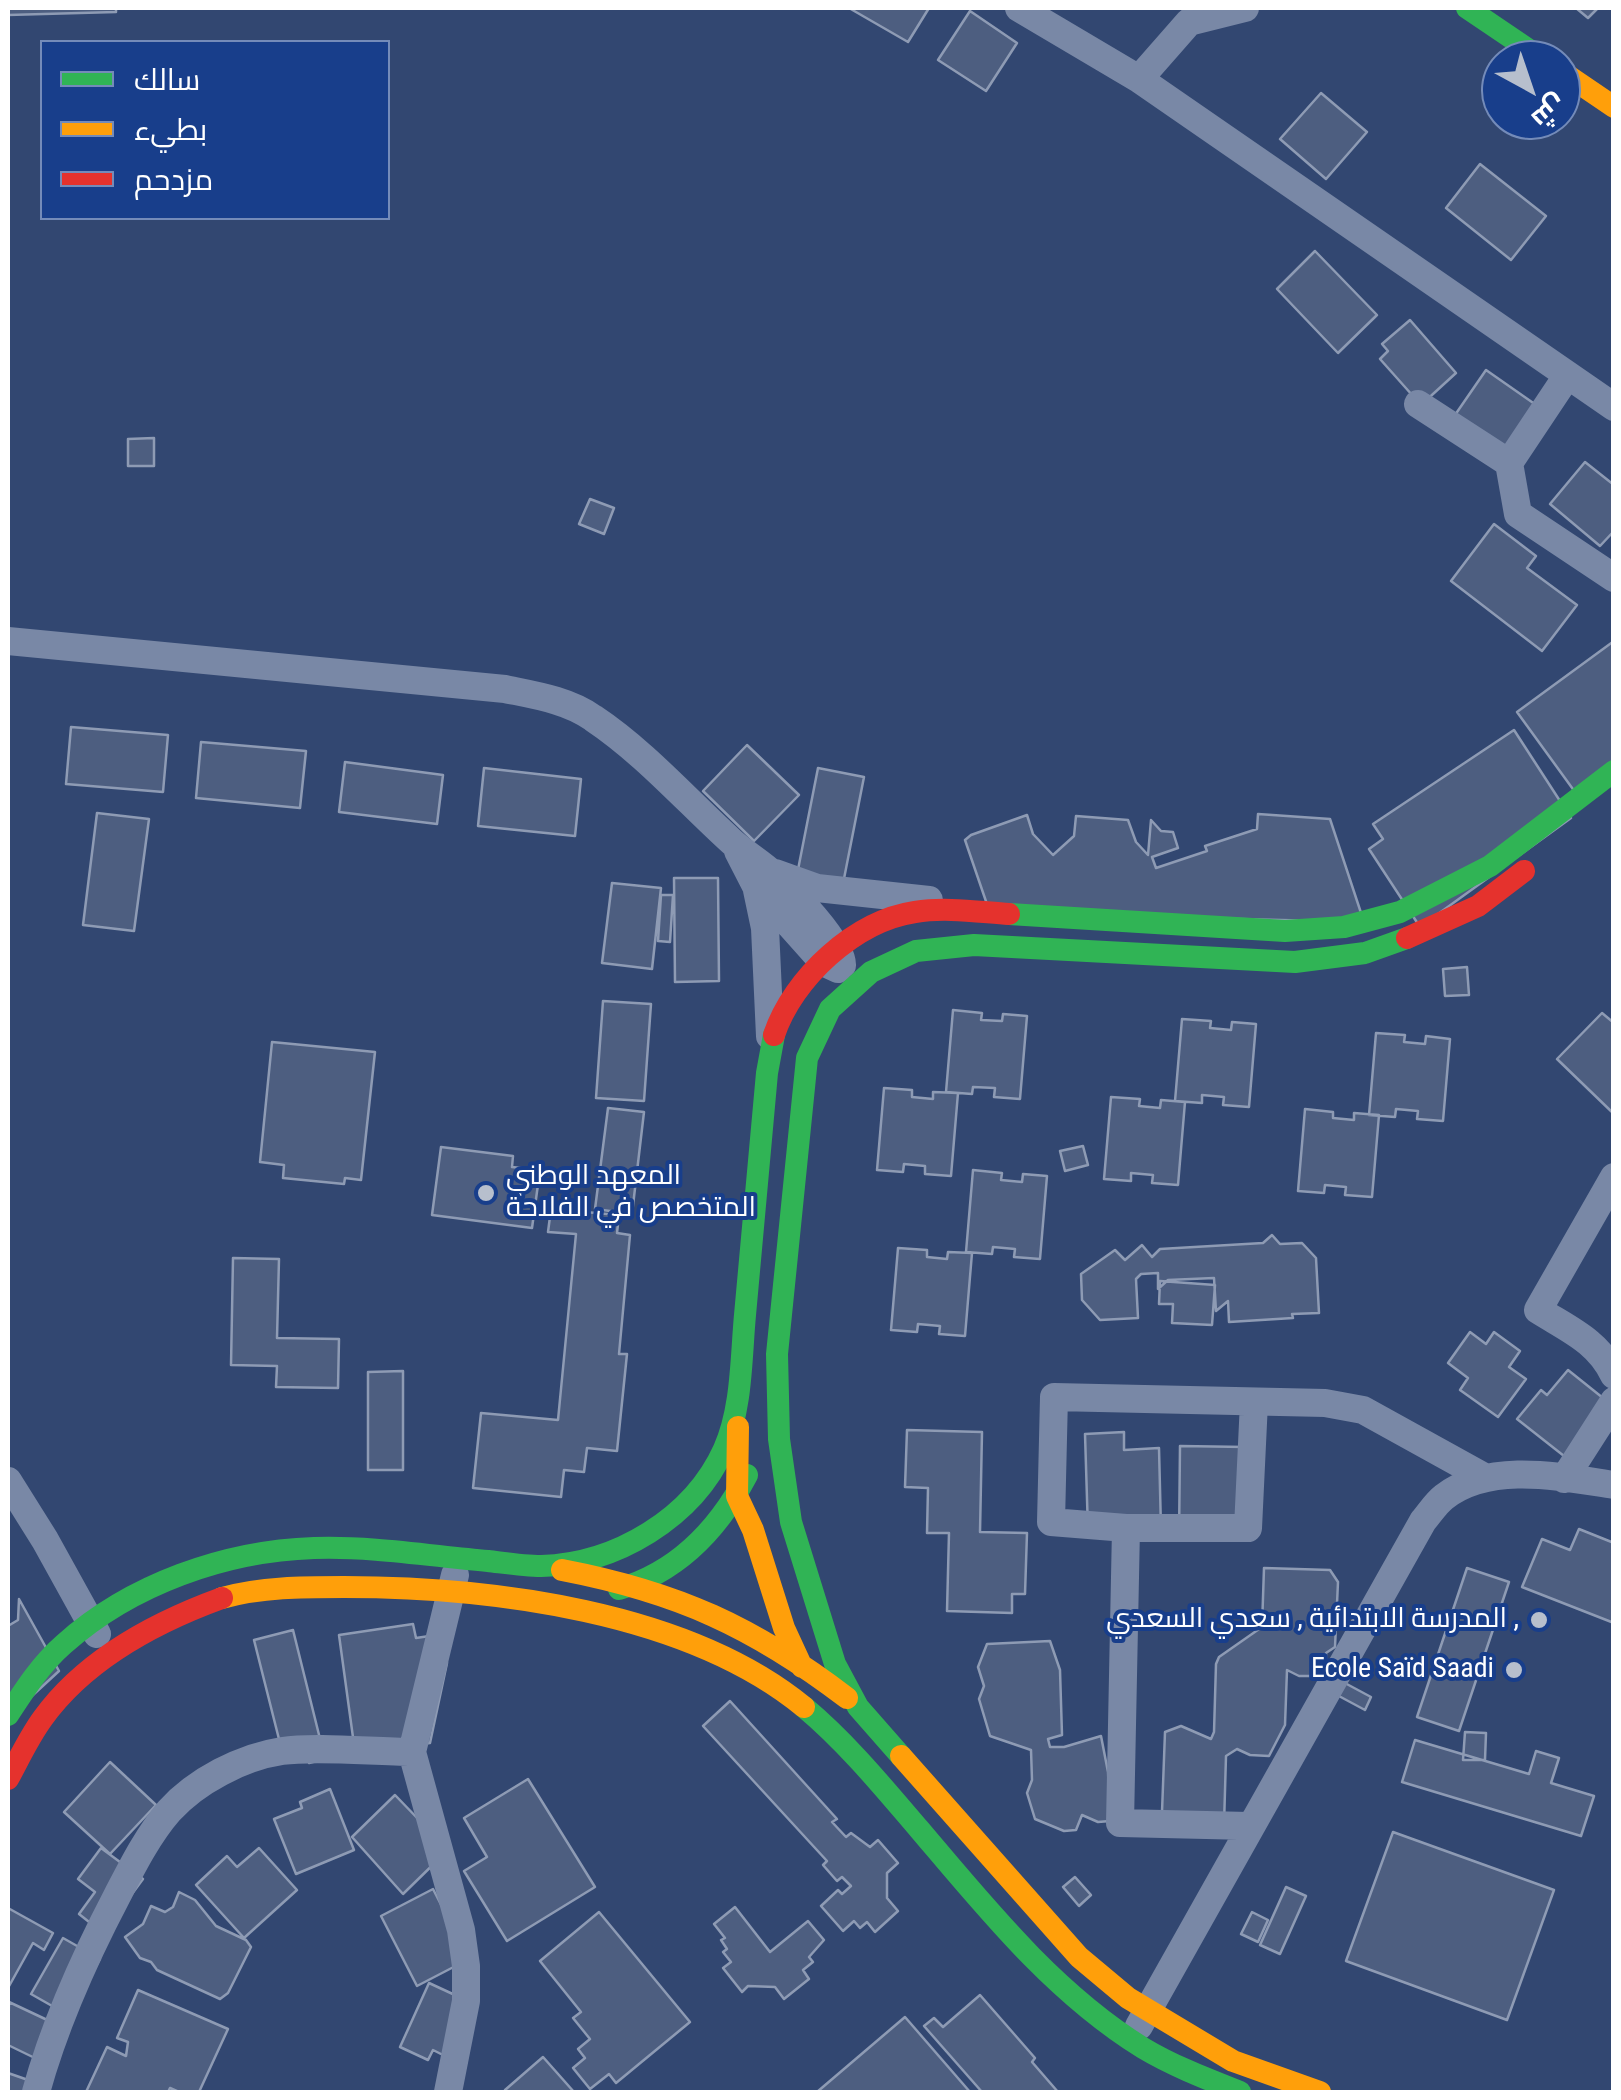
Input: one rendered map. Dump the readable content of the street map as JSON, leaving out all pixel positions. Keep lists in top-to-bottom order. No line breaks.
{"places":["المعهد الوطني المتخصص في الفلاحة","المدرسة الابتدائية , سعدي السعدي ,","Ecole Saïd Saadi"],"legend":["سالك","بطيء","مزدحم"],"north":"bottom right"}
